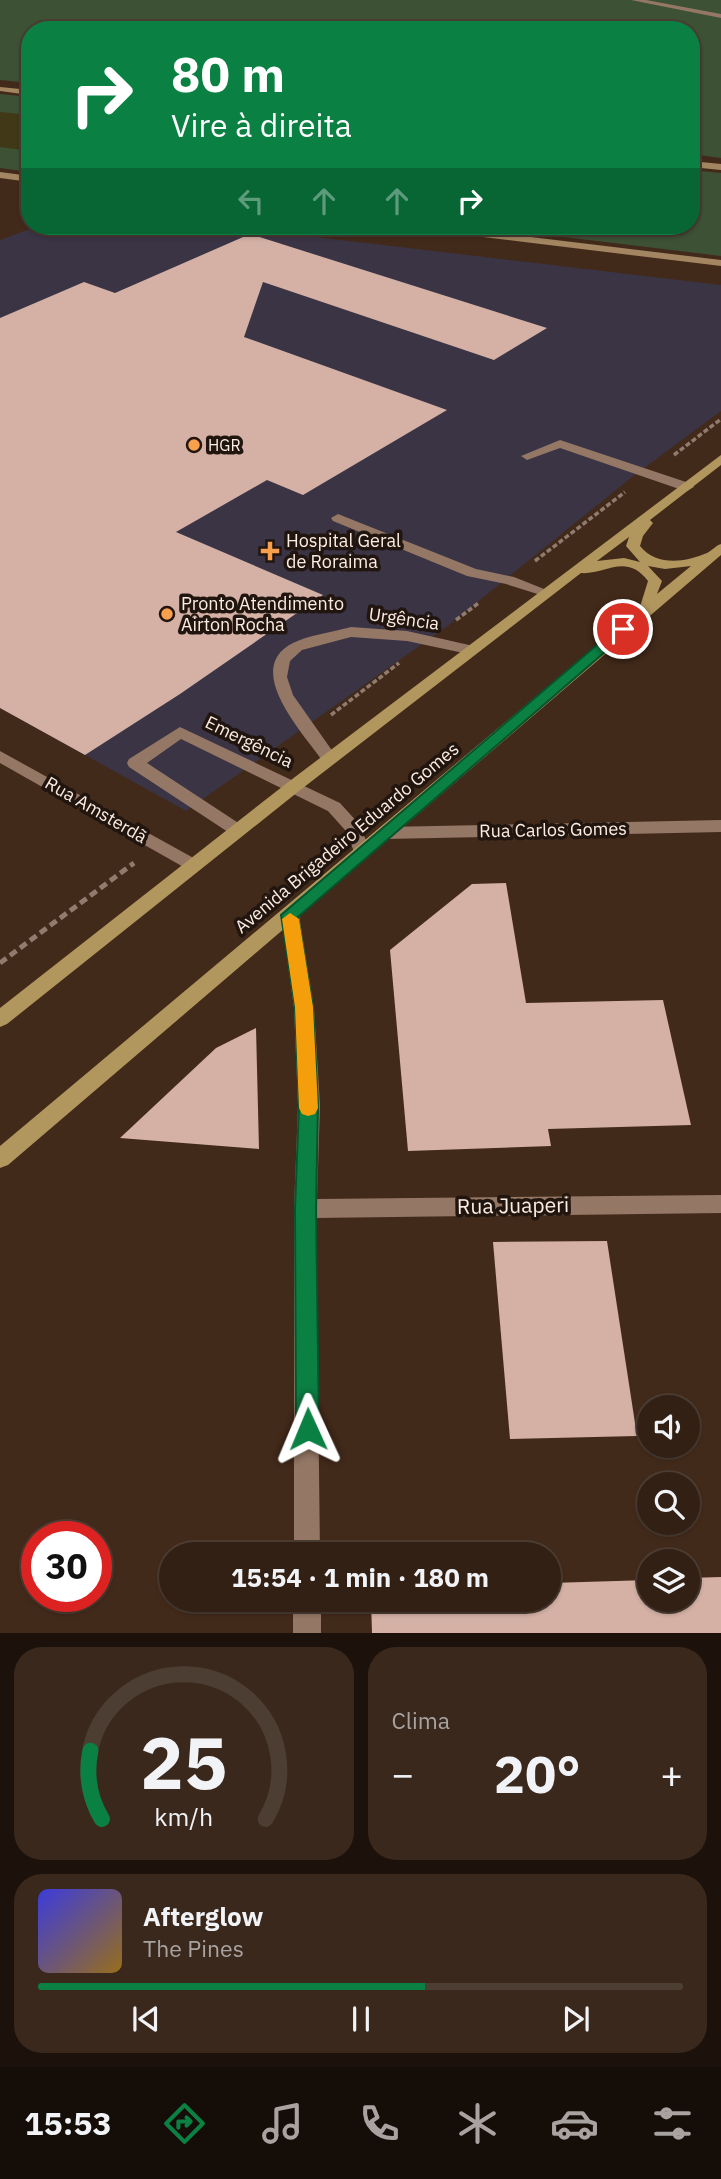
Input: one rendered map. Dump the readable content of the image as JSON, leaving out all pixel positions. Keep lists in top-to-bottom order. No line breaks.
{"streets":{"main road":["Avenida Brigadeiro Eduardo Gomes"],"street":["Urgência","Emergência","Rua Amsterdã","Rua Carlos Gomes","Rua Juaperi"]},"crossings":[["Emergência","Avenida Brigadeiro Eduardo Gomes"],["Rua Carlos Gomes","Avenida Brigadeiro Eduardo Gomes"]],"places":{"other":["HGR","Pronto Atendimento Airton Rocha"],"health":["Hospital Geral de Roraima"]},"page":{"turn":["80 m","Vire à direita"],"limit":"30","trip":"15:54 · 1 min · 180 m","tile":"Clima","heat":["−","20°","+"],"song":["Afterglow","The Pines"],"tabs":"15:53","gauge":["25","km/h"]}}
